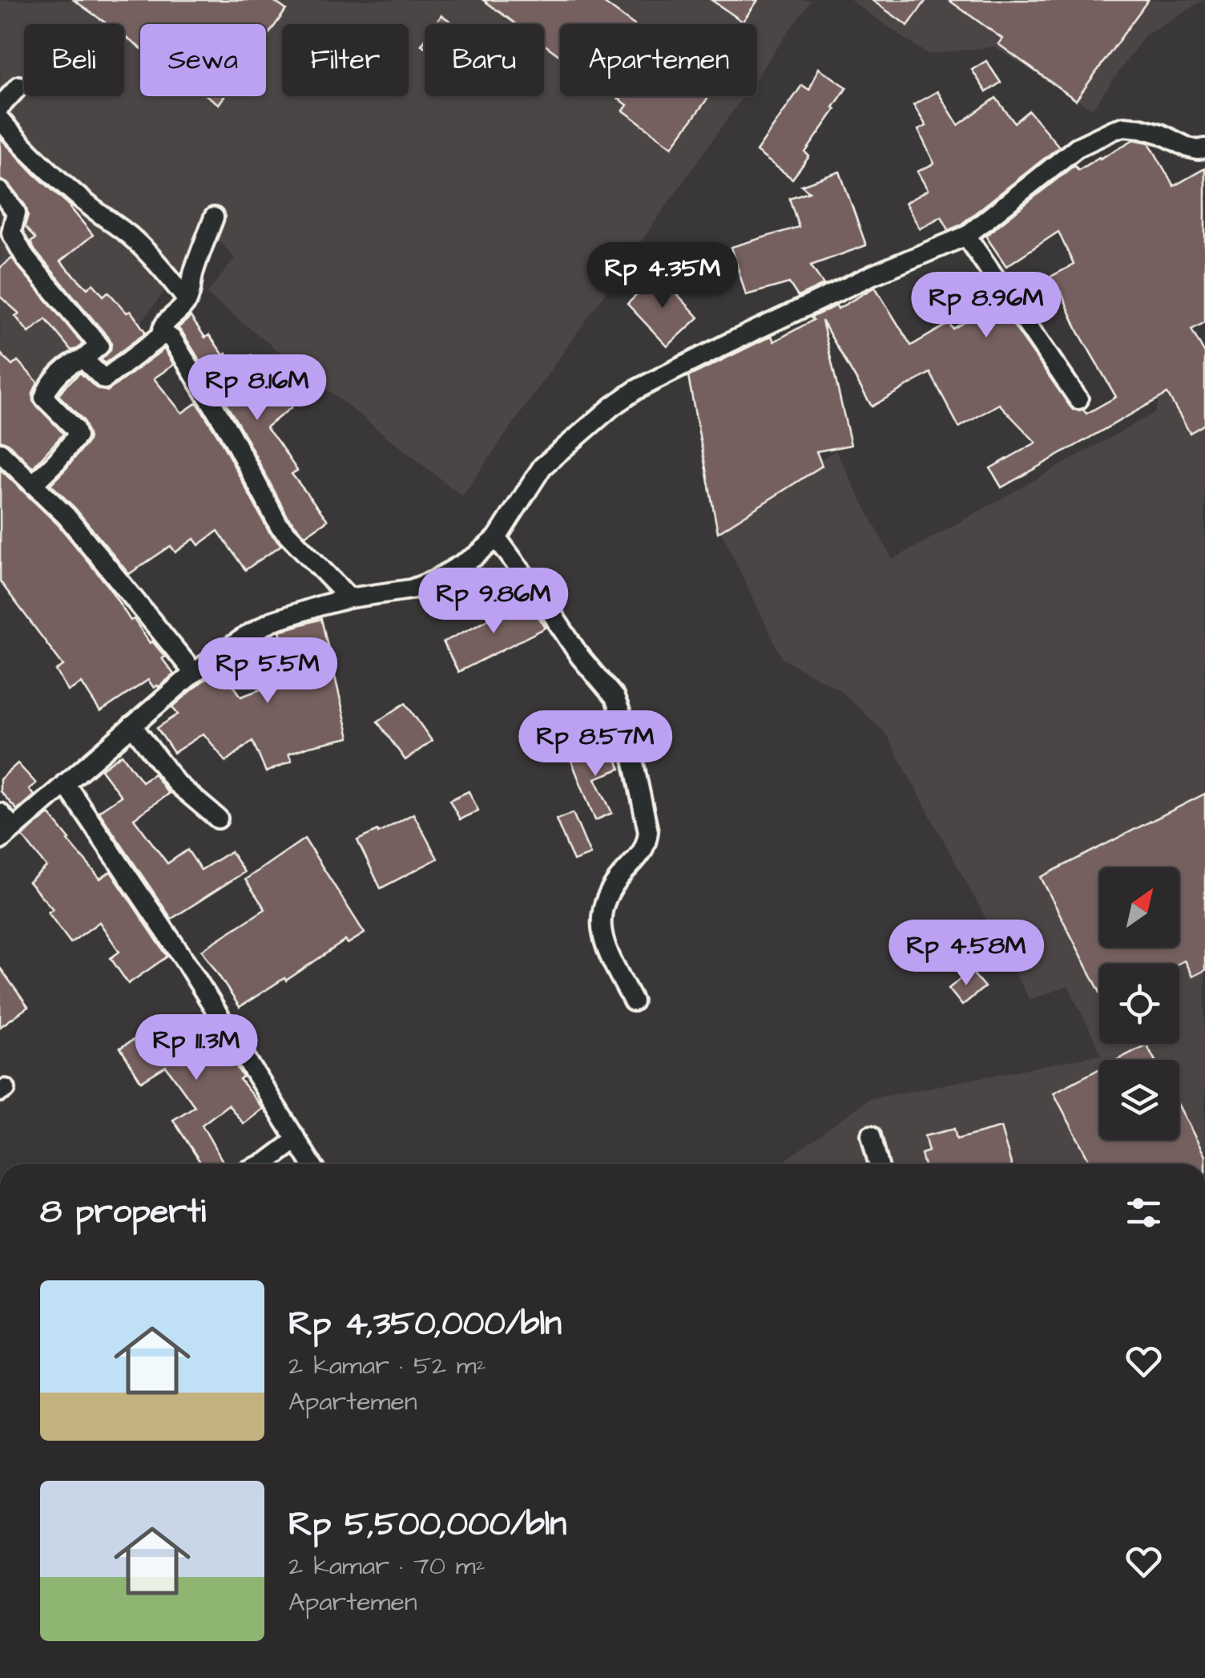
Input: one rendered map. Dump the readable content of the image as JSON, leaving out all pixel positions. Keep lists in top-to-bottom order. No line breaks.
{"north":"top right","page":{"chip":["Beli","Sewa","Filter","Baru","Apartemen"],"price":["Rp 4.35M","Rp 8.96M","Rp 8.16M","Rp 9.86M","Rp 5.5M","Rp 8.57M","Rp 4.58M","Rp 11.3M"],"heading":"8 properti","list":[{"name":"Rp 4,350,000/bln","note":"2 kamar · 52 m² · Apartemen"},{"name":"Rp 5,500,000/bln","note":"2 kamar · 70 m² · Apartemen"}]}}
